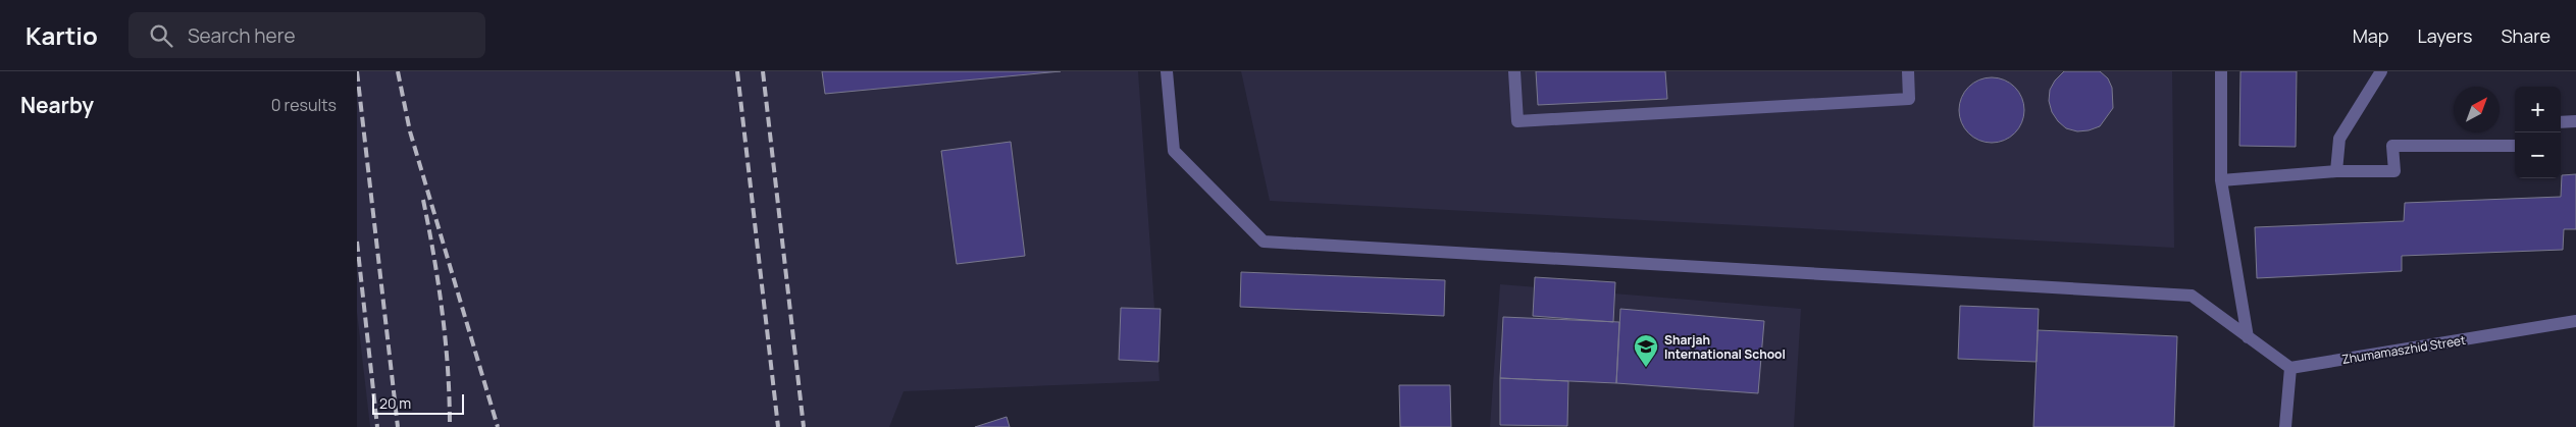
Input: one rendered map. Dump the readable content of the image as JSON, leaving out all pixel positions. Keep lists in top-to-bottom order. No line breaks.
{"streets":{"street":["Zhumamaszhid Street"]},"places":{"school or university":["Sharjah International School"]},"scale_bar":"20 m","north":"top right","page":{"header":"Kartio","search":"Search here","nav":["Map","Layers","Share"],"heading":["Nearby","0 results"],"map_buttons":["+","−"],"scale":"20 m"}}
